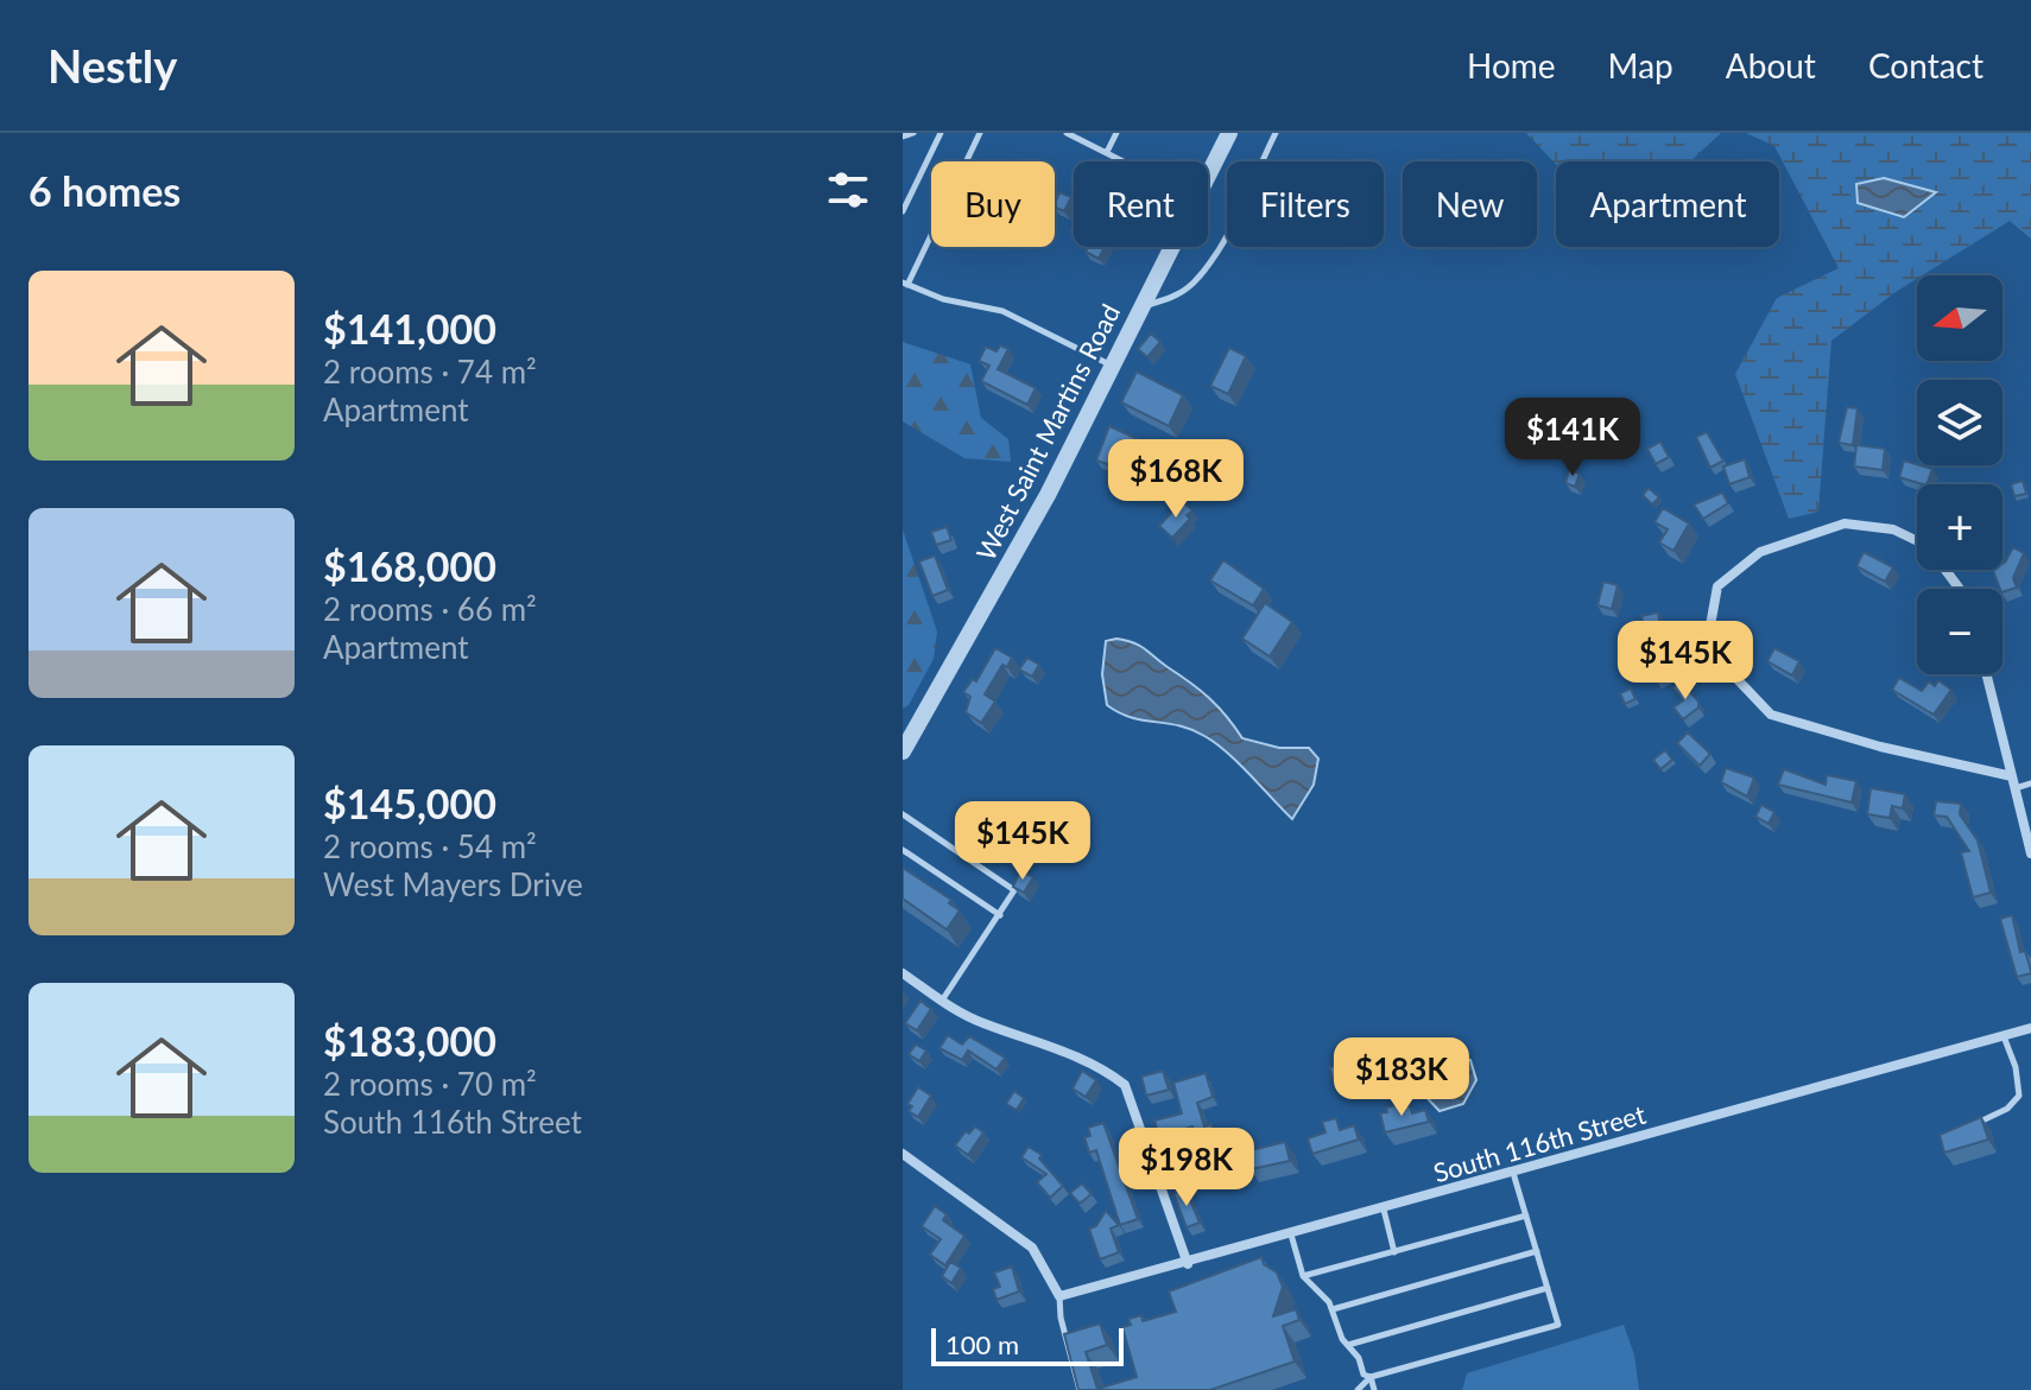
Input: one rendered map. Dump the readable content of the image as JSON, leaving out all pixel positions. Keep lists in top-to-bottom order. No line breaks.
{"streets":{"street":["West Saint Martins Road","South 116th Street"]},"scale_bar":"100 m","north":"left","page":{"header":"Nestly","nav":["Home","Map","About","Contact"],"heading":"6 homes","chip":["Buy","Rent","Filters","New","Apartment"],"list":[{"name":"$141,000","note":"2 rooms · 74 m² · Apartment"},{"name":"$168,000","note":"2 rooms · 66 m² · Apartment"},{"name":"$145,000","note":"2 rooms · 54 m² · West Mayers Drive"},{"name":"$183,000","note":"2 rooms · 70 m² · South 116th Street"}],"map_buttons":["+","−"],"price":["$141K","$168K","$145K","$145K","$183K","$198K"],"scale":"100 m"}}
